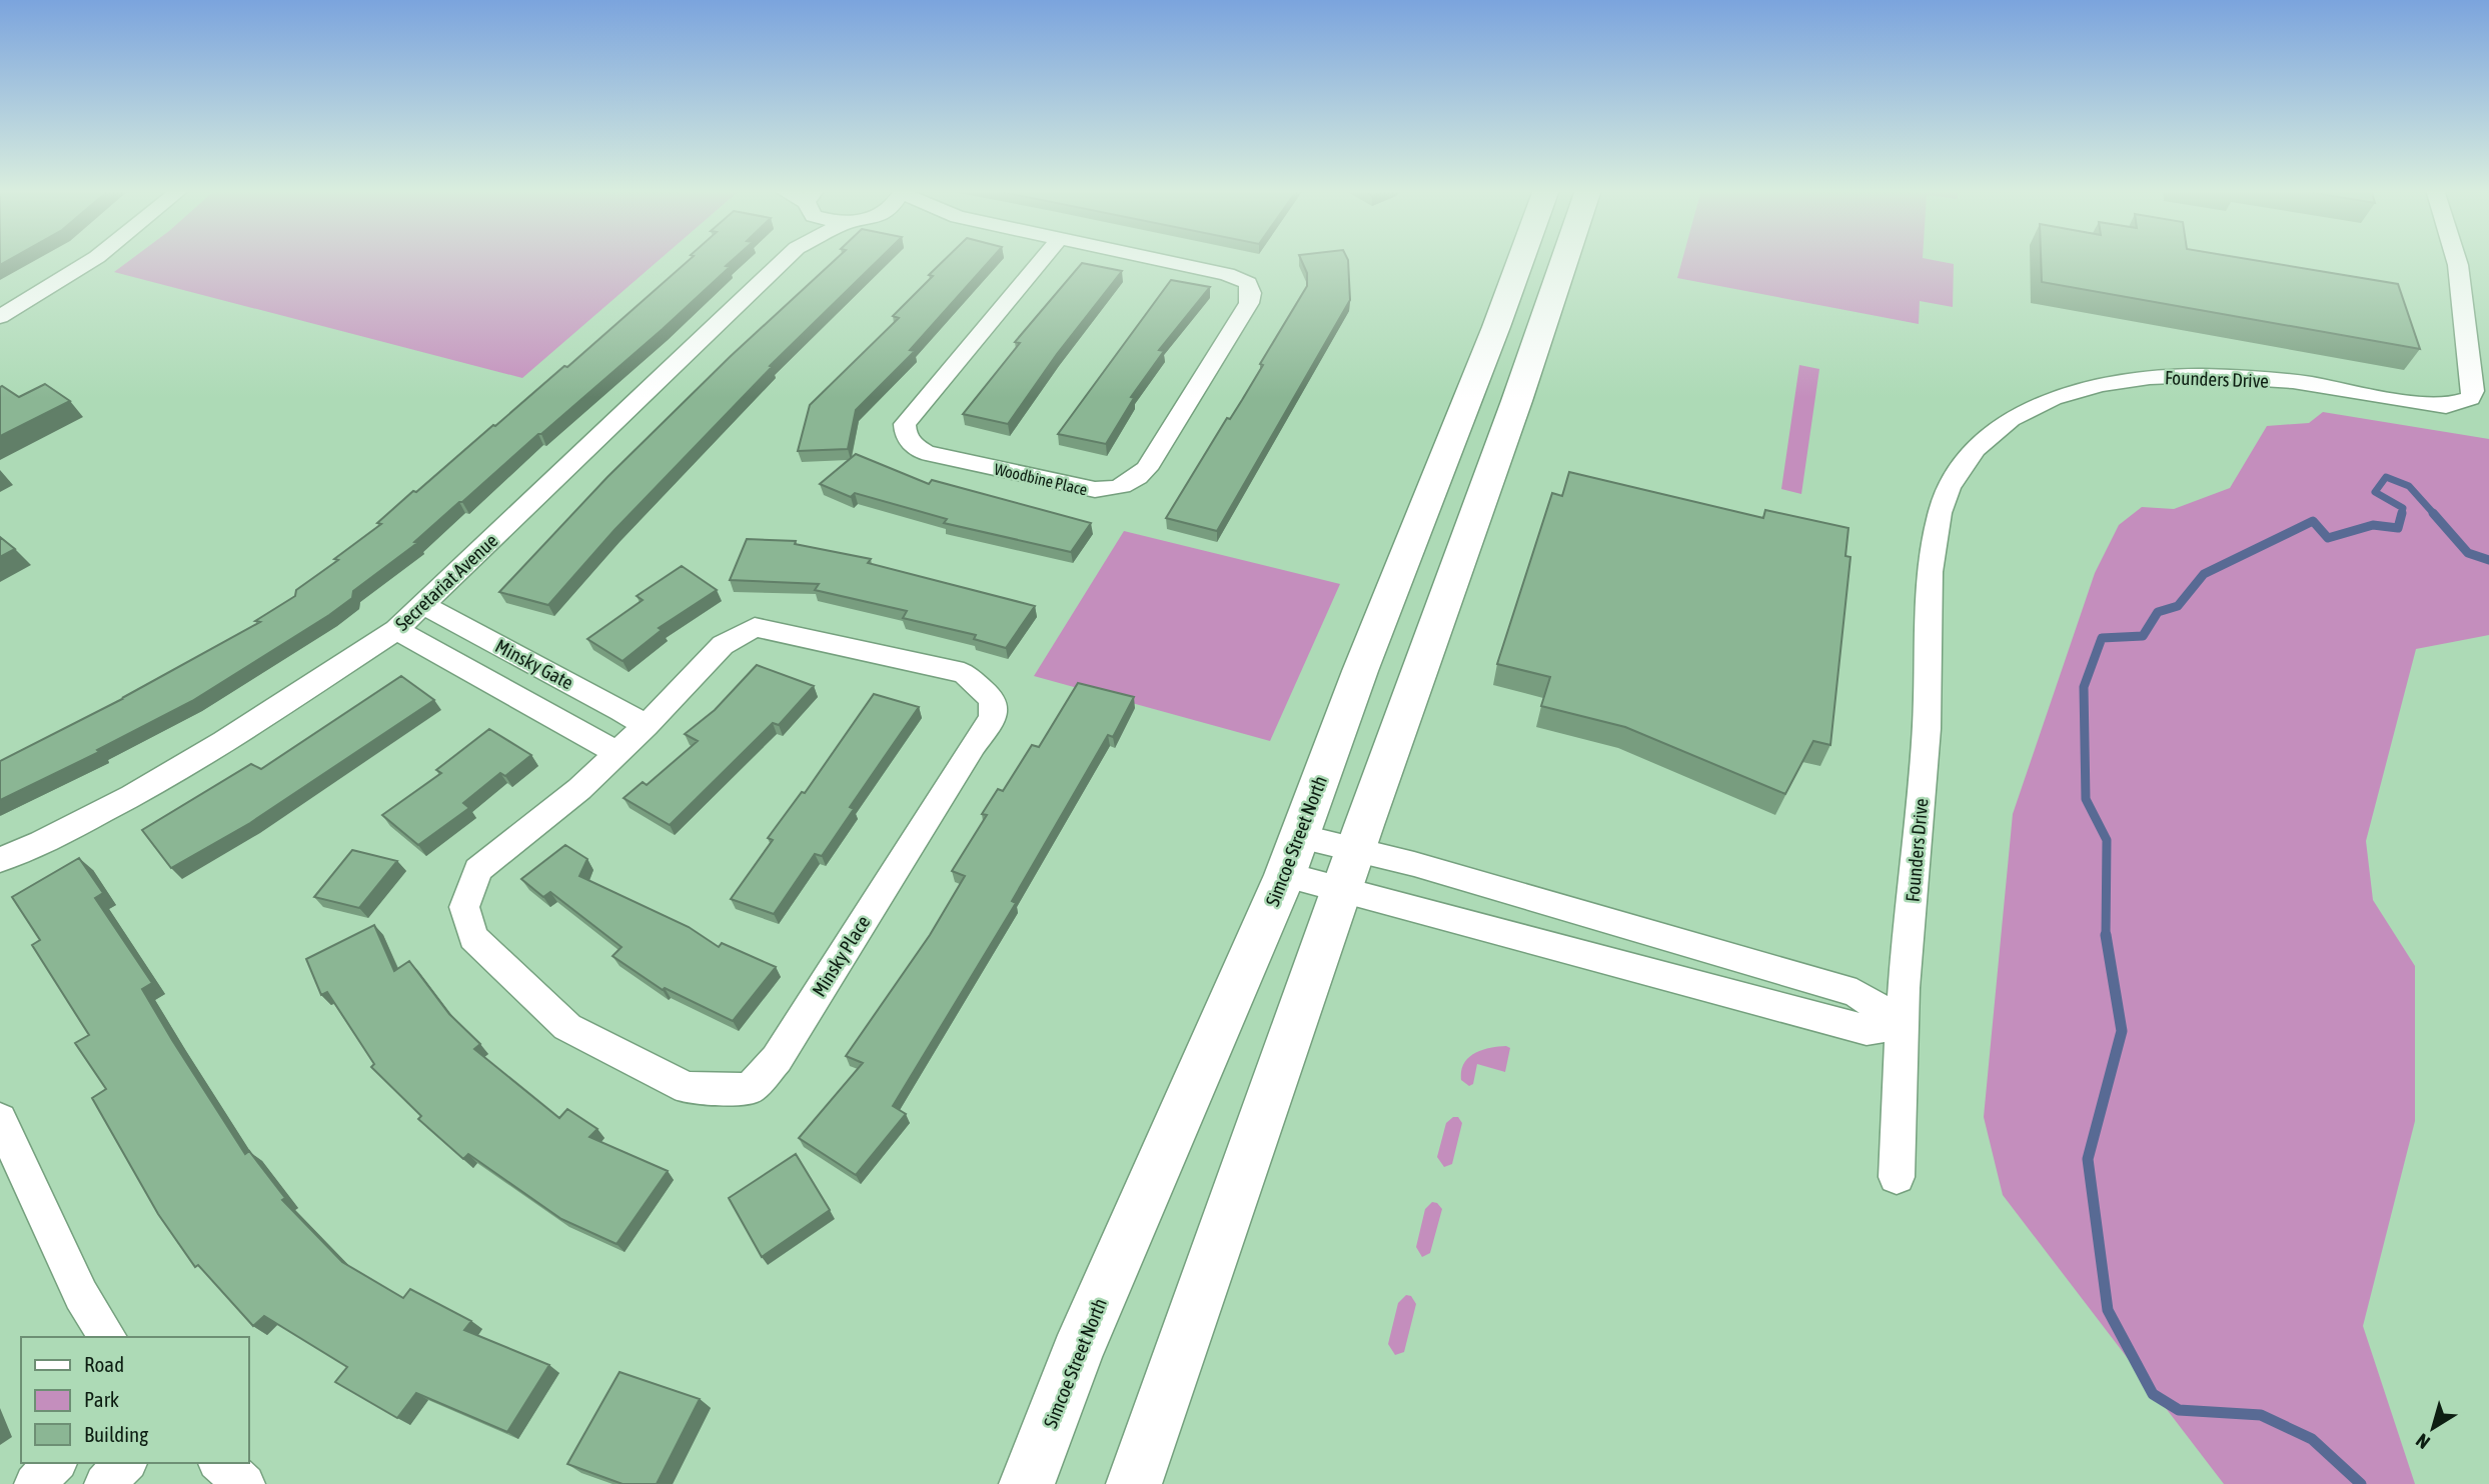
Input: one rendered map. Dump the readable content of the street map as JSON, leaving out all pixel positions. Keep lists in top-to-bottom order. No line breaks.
{"streets":{"main road":["Simcoe Street North"],"street":["Founders Drive","Woodbine Place","Secretariat Avenue","Minsky Gate","Minsky Place"]},"crossings":[["Secretariat Avenue","Minsky Gate"],["Minsky Gate","Minsky Place"]],"legend":["Road","Park","Building"],"north":"bottom left"}
